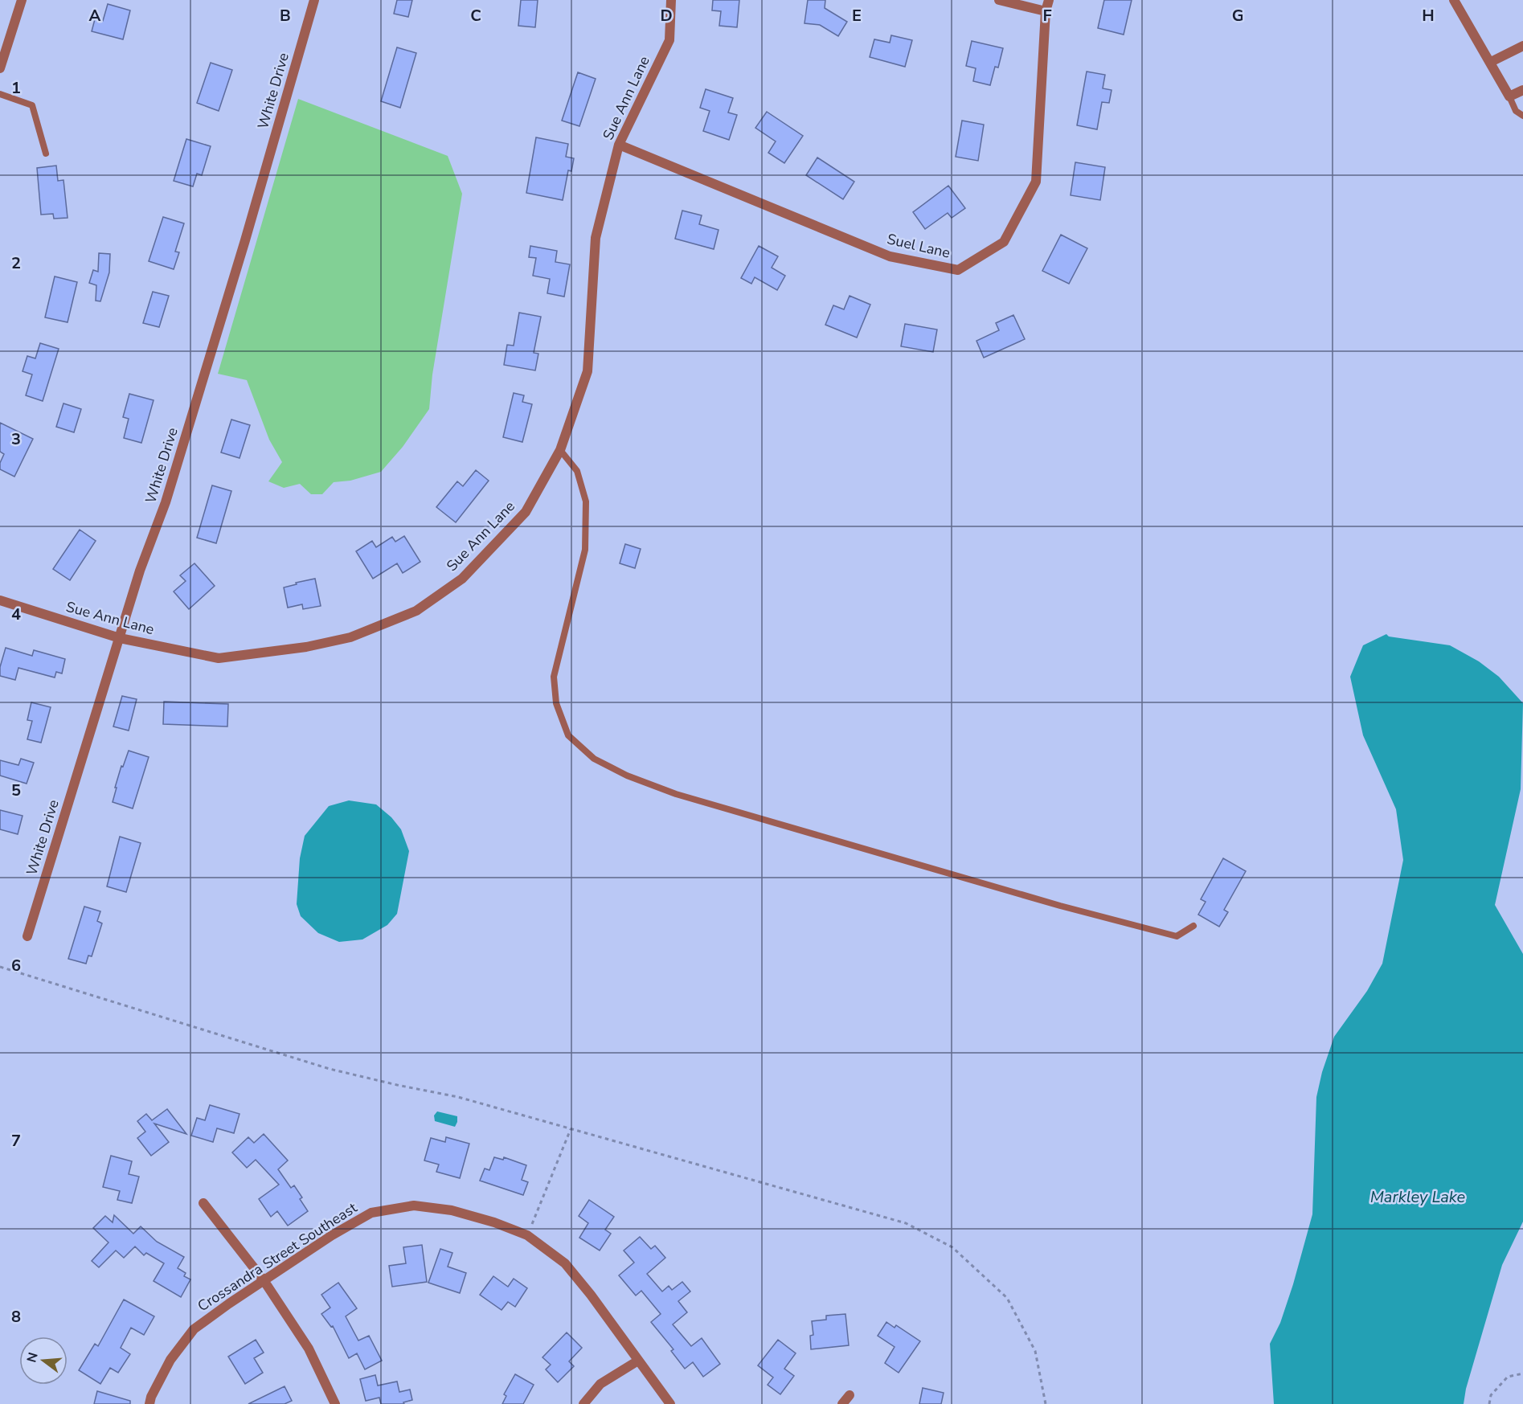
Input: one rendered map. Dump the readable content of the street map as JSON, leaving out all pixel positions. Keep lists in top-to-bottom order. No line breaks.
{"streets":{"street":["White Drive","Sue Ann Lane","Suel Lane","Crossandra Street Southeast"]},"crossings":[["White Drive","Sue Ann Lane"],["Sue Ann Lane","Suel Lane"]],"water":["Markley Lake"],"north":"left","grid":{"columns":["A","B","C","D","E","F","G","H"],"rows":["1","2","3","4","5","6","7","8"]}}
